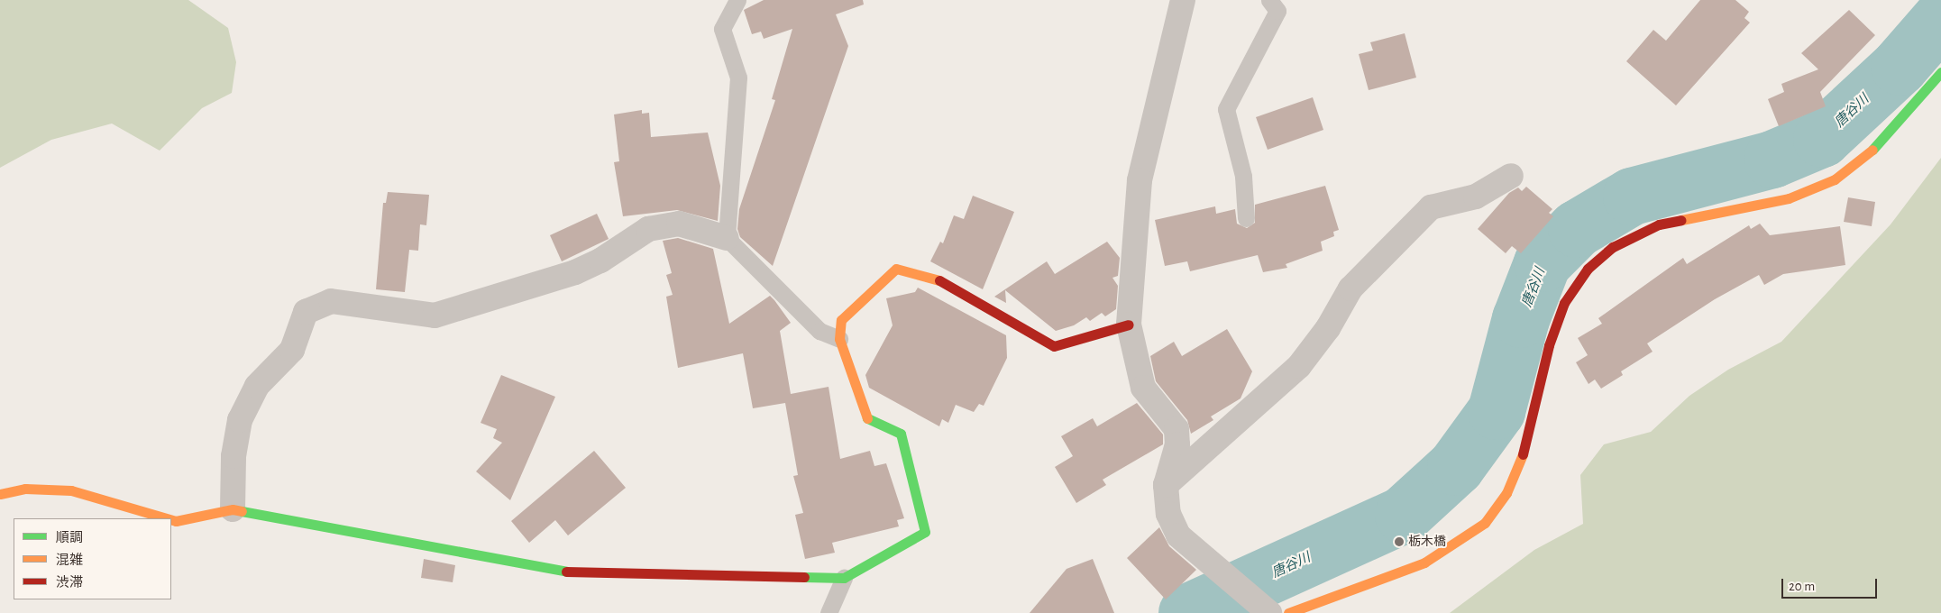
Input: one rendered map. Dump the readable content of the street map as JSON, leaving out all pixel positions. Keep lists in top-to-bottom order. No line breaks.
{"water":["唐谷川"],"places":["栃木橋"],"legend":["順調","混雑","渋滞"],"scale_bar":"20 m"}
